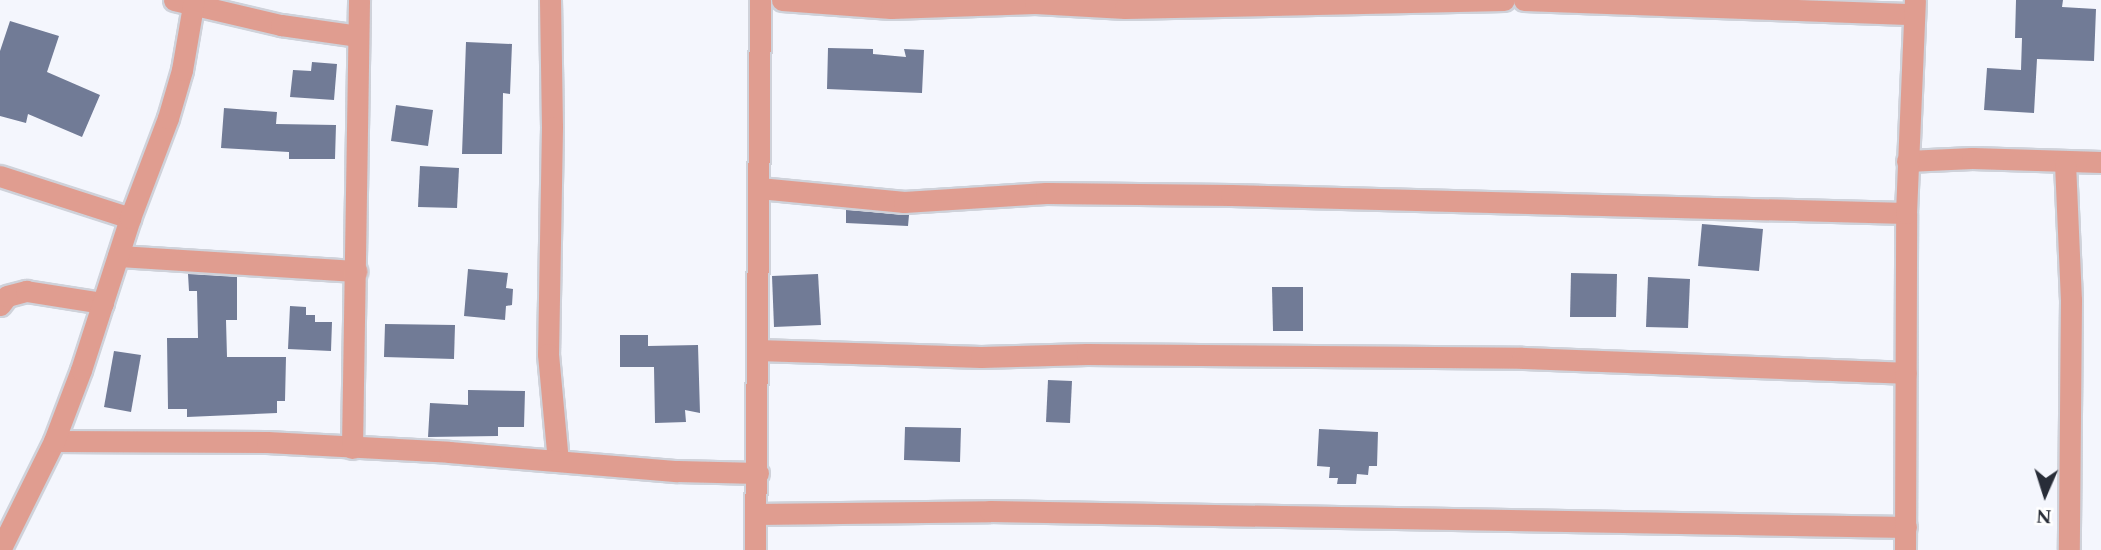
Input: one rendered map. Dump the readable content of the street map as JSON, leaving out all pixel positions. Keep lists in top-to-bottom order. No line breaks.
{"north":"bottom"}
